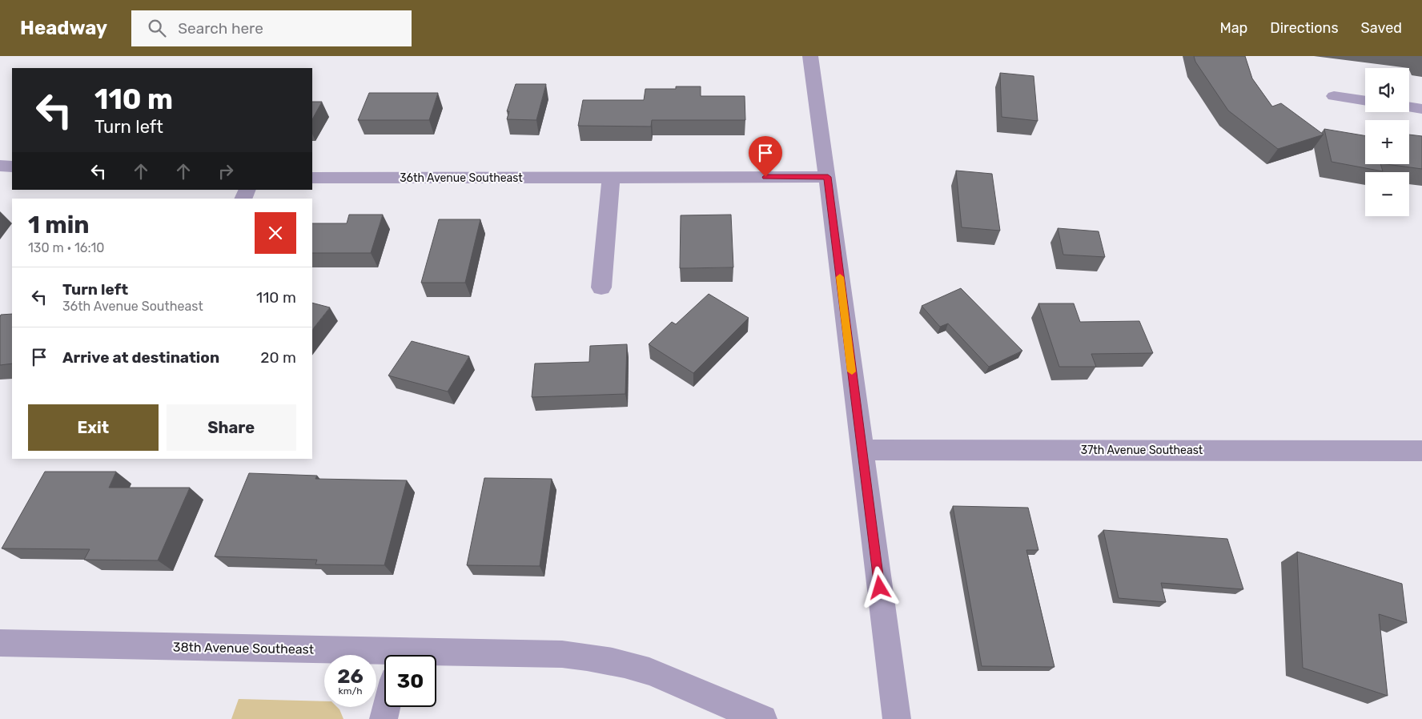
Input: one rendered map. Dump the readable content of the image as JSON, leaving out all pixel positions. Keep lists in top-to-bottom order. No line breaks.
{"streets":{"street":["36th Avenue Southeast","37th Avenue Southeast","38th Avenue Southeast"]},"page":{"header":"Headway","search":"Search here","nav":["Map","Directions","Saved"],"map_buttons":["+","−"],"turn":["110 m","Turn left"],"heading":["1 min","130 m · 16:10"],"list":[{"name":"Turn left","note":"36th Avenue Southeast","value":"110 m"},{"name":"Arrive at destination","value":"20 m"}],"buttons":["Exit","Share"],"speed":"26 km/h","limit":"30"}}
